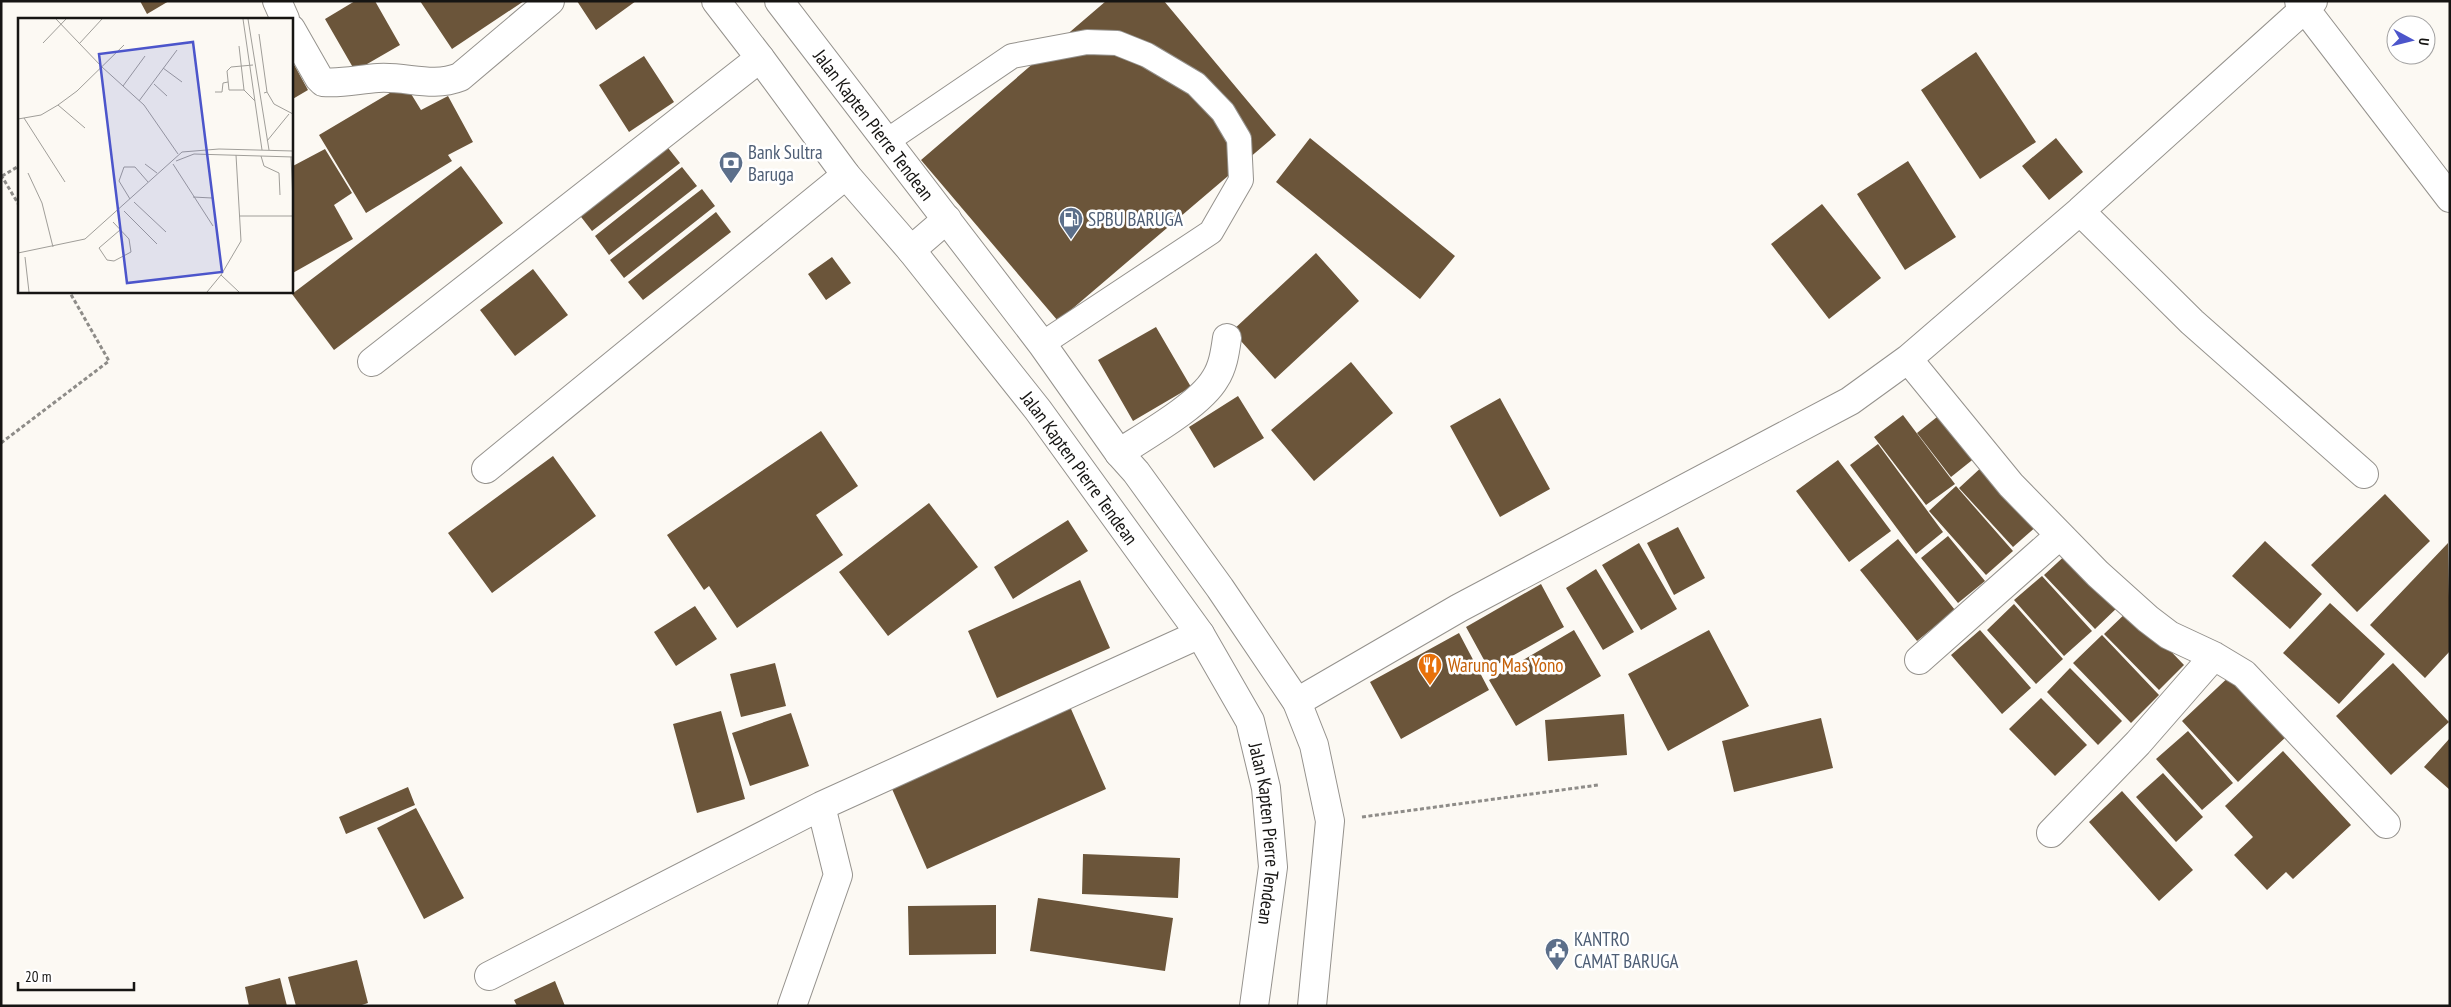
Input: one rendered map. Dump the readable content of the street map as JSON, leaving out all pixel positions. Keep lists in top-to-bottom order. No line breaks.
{"streets":{"main road":["Jalan Kapten Pierre Tendean"]},"places":{"bank":["Bank Sultra Baruga"],"fuel station":["SPBU BARUGA"],"restaurant":["Warung Mas Yono"],"public building":["KANTRO CAMAT BARUGA"]},"scale_bar":"20 m","north":"right"}
